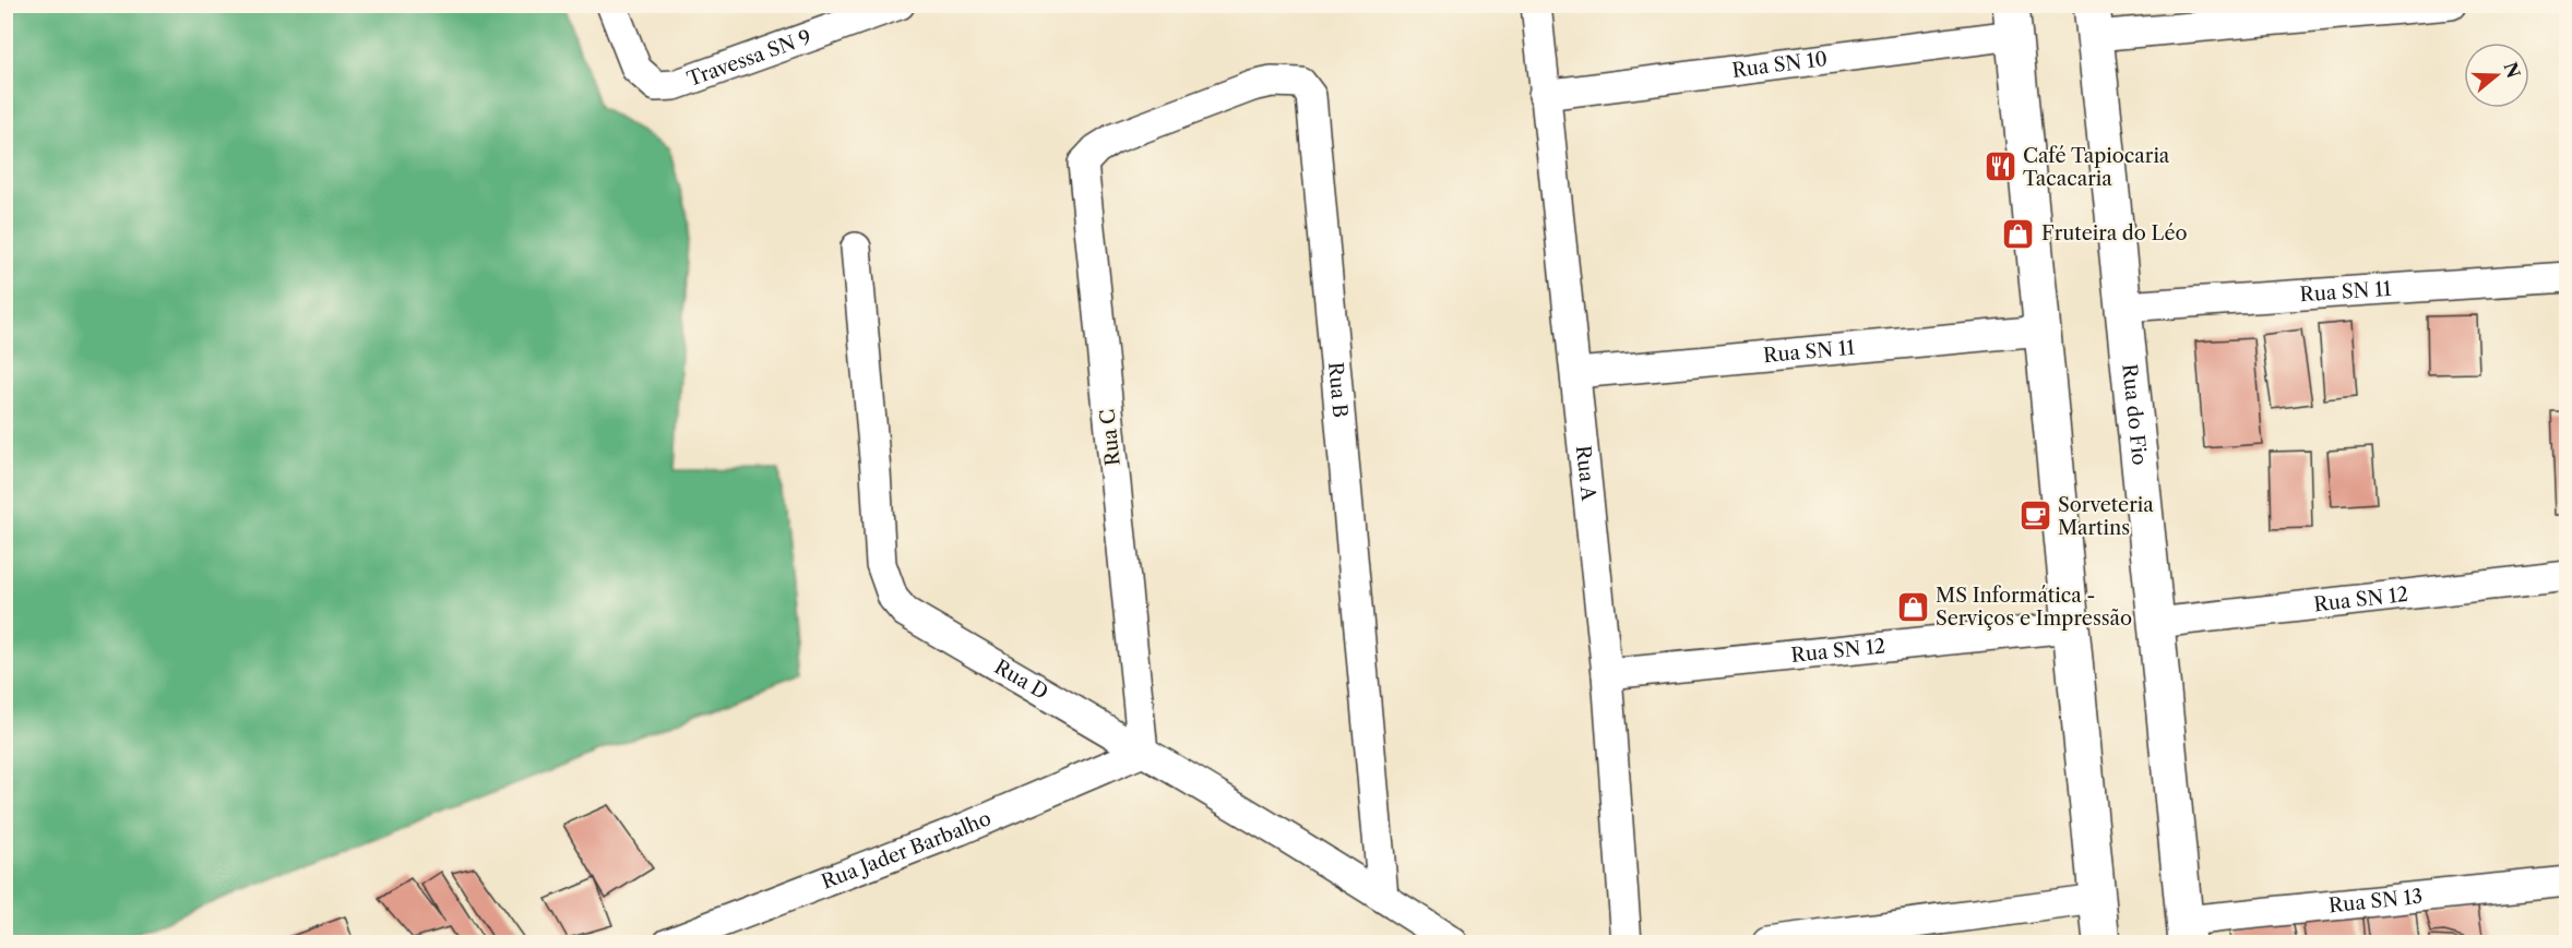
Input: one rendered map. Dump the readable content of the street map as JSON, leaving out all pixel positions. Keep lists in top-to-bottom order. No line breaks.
{"streets":{"street":["Travessa SN 9","Rua SN 10","Rua SN 11","Rua B","Rua do Fio","Rua C","Rua A","Rua SN 12","Rua D","Rua Jader Barbalho","Rua SN 13"]},"crossings":[["Rua SN 10","Rua A"],["Rua SN 11","Rua do Fio"],["Rua SN 11","Rua A"],["Rua B","Rua C"],["Rua B","Rua D"],["Rua do Fio","Rua SN 12"],["Rua do Fio","Rua SN 13"],["Rua C","Rua D"],["Rua C","Rua Jader Barbalho"],["Rua A","Rua SN 12"],["Rua D","Rua Jader Barbalho"]],"places":{"restaurant":["Café Tapiocaria Tacacaria"],"shop":["Fruteira do Léo","MS Informática - Serviços e Impressão"],"cafe":["Sorveteria Martins"]},"north":"right"}
